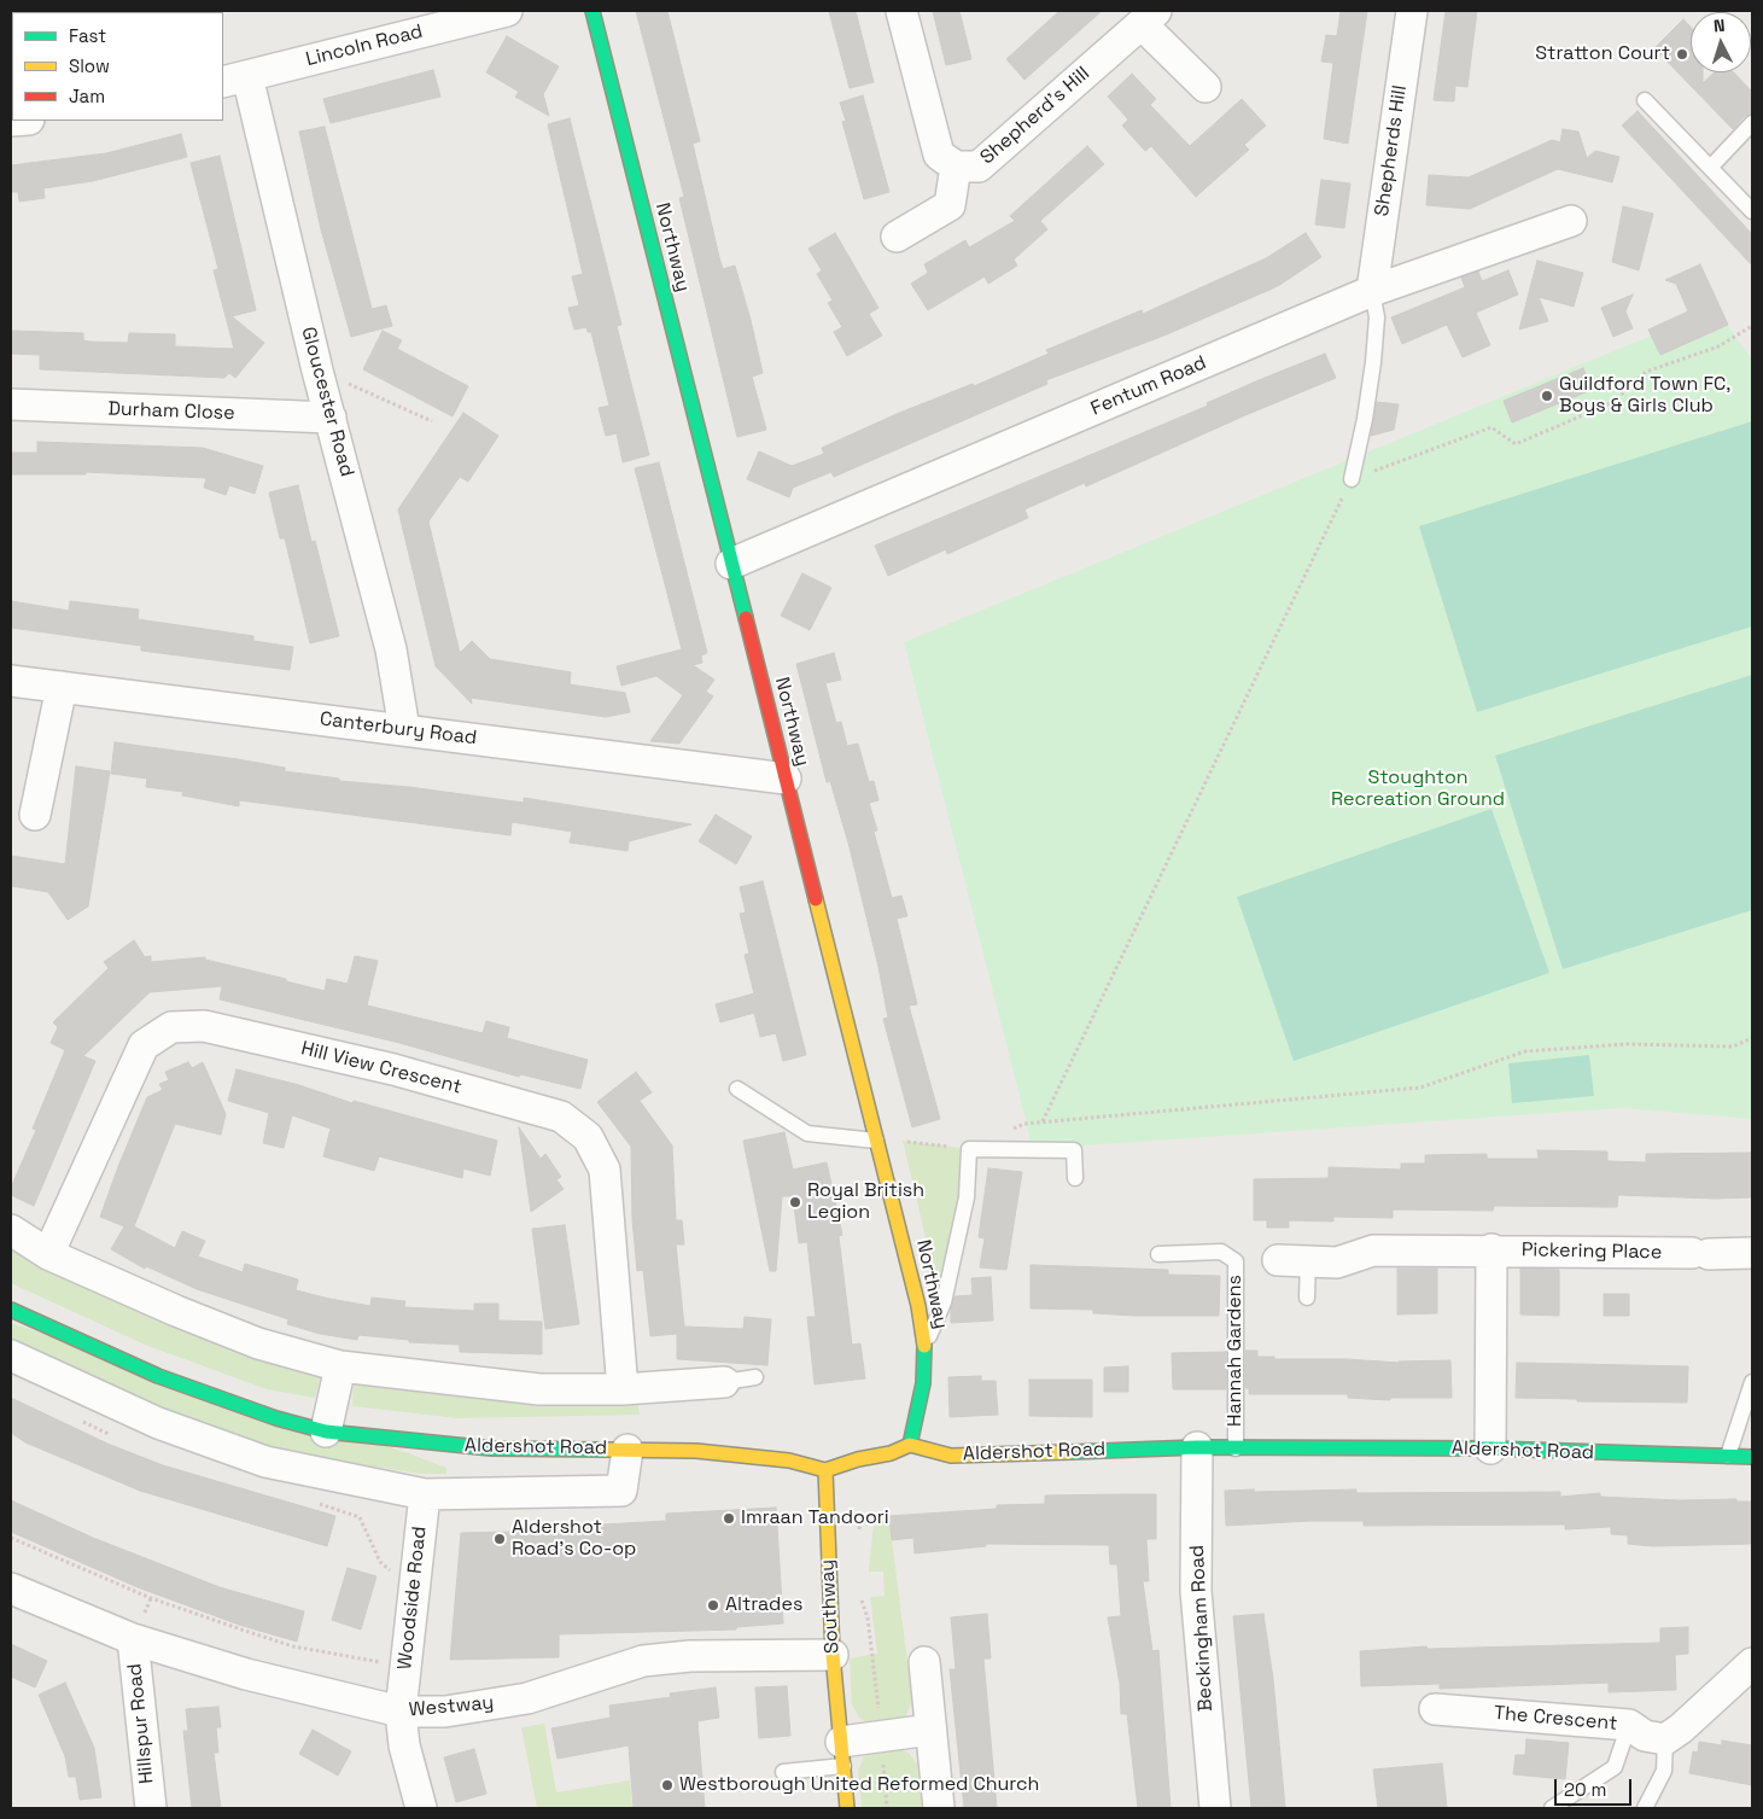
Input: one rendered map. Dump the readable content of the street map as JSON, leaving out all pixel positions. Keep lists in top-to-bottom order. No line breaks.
{"streets":{"street":["Lincoln Road","Shepherd's Hill","Shepherds Hill","Northway","Fentum Road","Gloucester Road","Durham Close","Canterbury Road","Hill View Crescent","Pickering Place","Aldershot Road","Woodside Road","Southway","Beckingham Road","Westway","The Crescent","Hillspur Road"],"lane":["Hannah Gardens"]},"crossings":[["Lincoln Road","Gloucester Road"],["Shepherds Hill","Fentum Road"],["Northway","Fentum Road"],["Northway","Canterbury Road"],["Northway","Aldershot Road"],["Gloucester Road","Durham Close"],["Gloucester Road","Canterbury Road"],["Hannah Gardens","Aldershot Road"],["Aldershot Road","Southway"],["Aldershot Road","Beckingham Road"],["Woodside Road","Westway"],["Southway","Westway"],["Westway","Hillspur Road"]],"parks":["Stoughton Recreation Ground"],"places":["Stratton Court","Guildford Town FC, Boys & Girls Club","Royal British Legion","Imraan Tandoori","Aldershot Road's Co-op","Altrades","Westborough United Reformed Church"],"legend":["Fast","Slow","Jam"],"scale_bar":"20 m","north":"top"}
